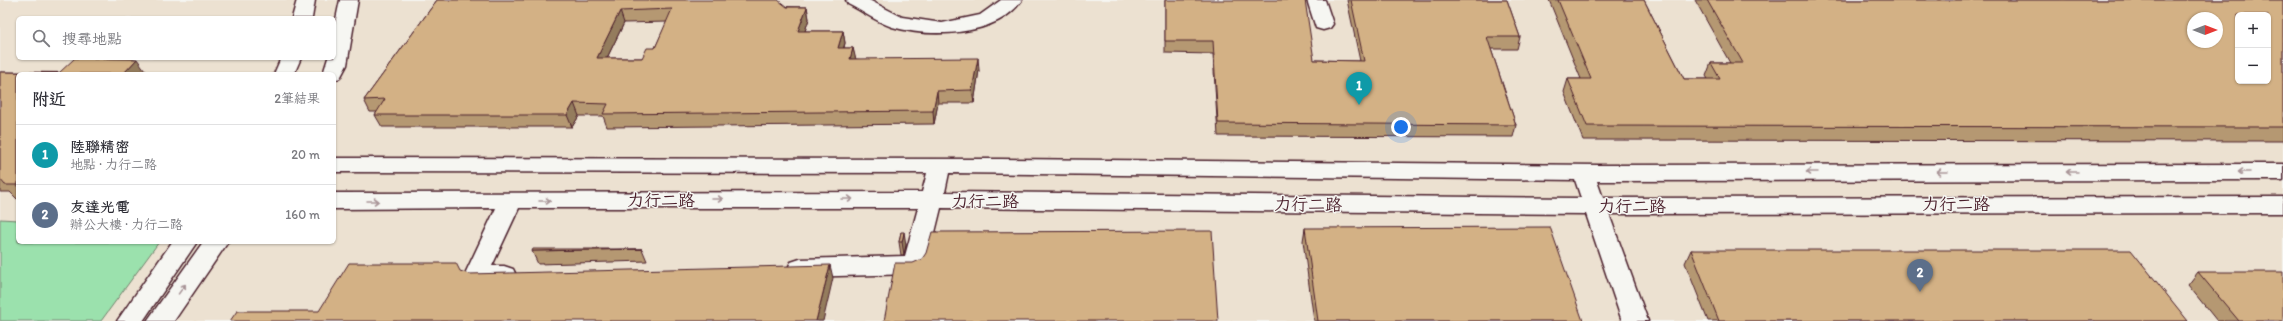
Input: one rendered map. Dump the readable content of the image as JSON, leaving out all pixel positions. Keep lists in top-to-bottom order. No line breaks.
{"streets":{"street":["力行二路"]},"north":"right","page":{"map_buttons":["+","−"],"search":"搜尋地點","pins":["1","2"],"heading":["附近","2筆結果"],"list":[{"mark":"1","name":"陸聯精密","note":"地點 · 力行二路","value":"20 m"},{"mark":"2","name":"友達光電","note":"辦公大樓 · 力行二路","value":"160 m"}]}}
